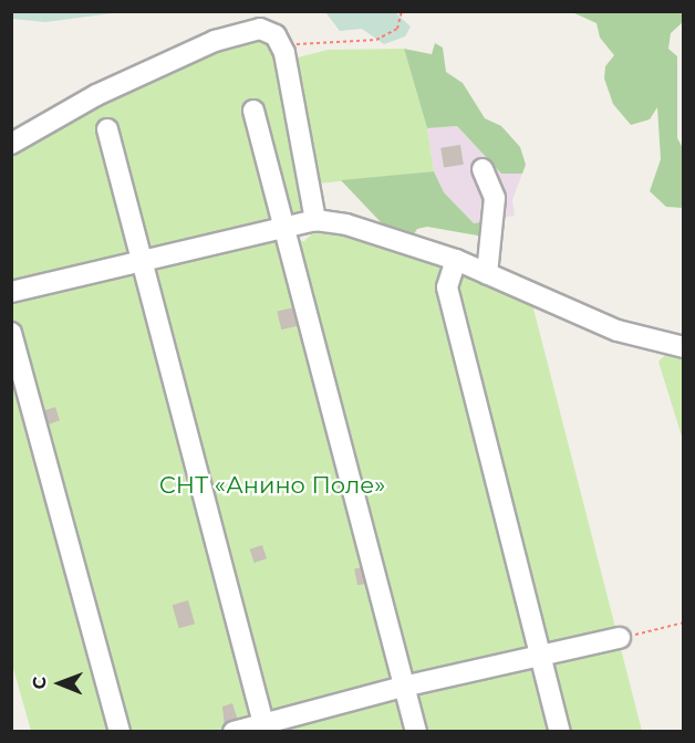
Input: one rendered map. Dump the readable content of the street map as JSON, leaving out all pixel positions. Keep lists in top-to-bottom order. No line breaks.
{"parks":["СНТ «Анино Поле»"],"north":"left"}
